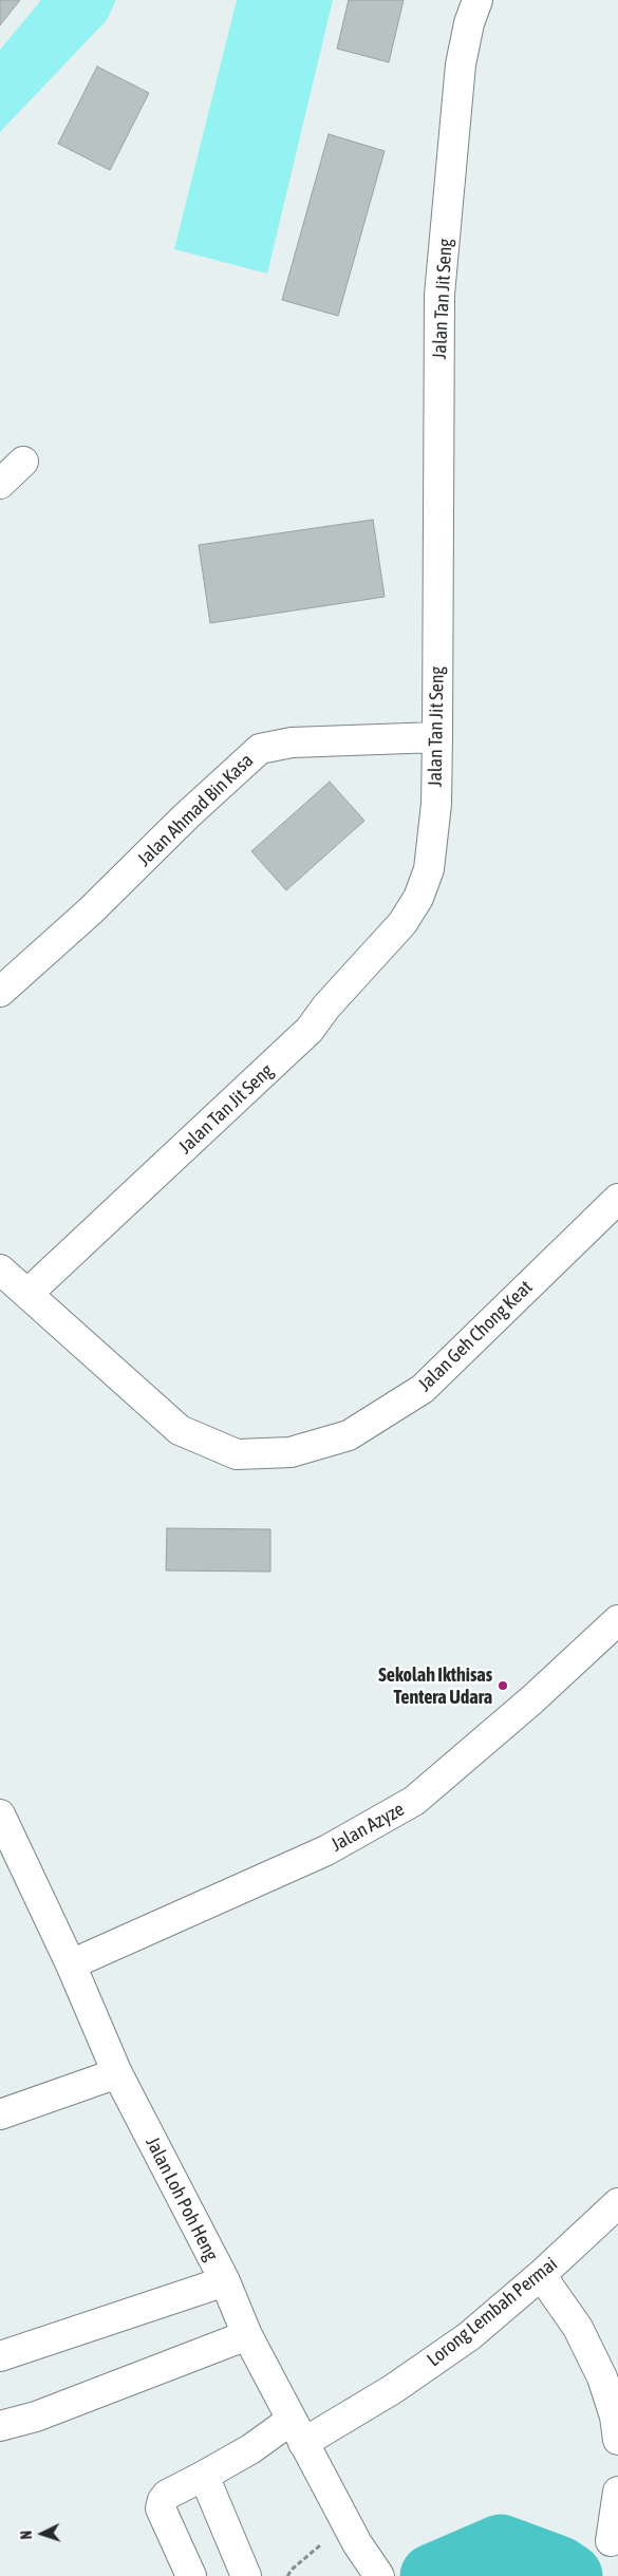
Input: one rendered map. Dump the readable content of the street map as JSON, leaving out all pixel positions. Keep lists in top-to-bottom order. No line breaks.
{"streets":{"street":["Jalan Tan Jit Seng","Jalan Ahmad Bin Kasa","Jalan Geh Chong Keat","Jalan Azyze","Jalan Loh Poh Heng","Lorong Lembah Permai"]},"crossings":[["Jalan Tan Jit Seng","Jalan Ahmad Bin Kasa"],["Jalan Tan Jit Seng","Jalan Geh Chong Keat"],["Jalan Azyze","Jalan Loh Poh Heng"],["Jalan Loh Poh Heng","Lorong Lembah Permai"]],"places":["Sekolah Ikthisas Tentera Udara"],"north":"left"}
